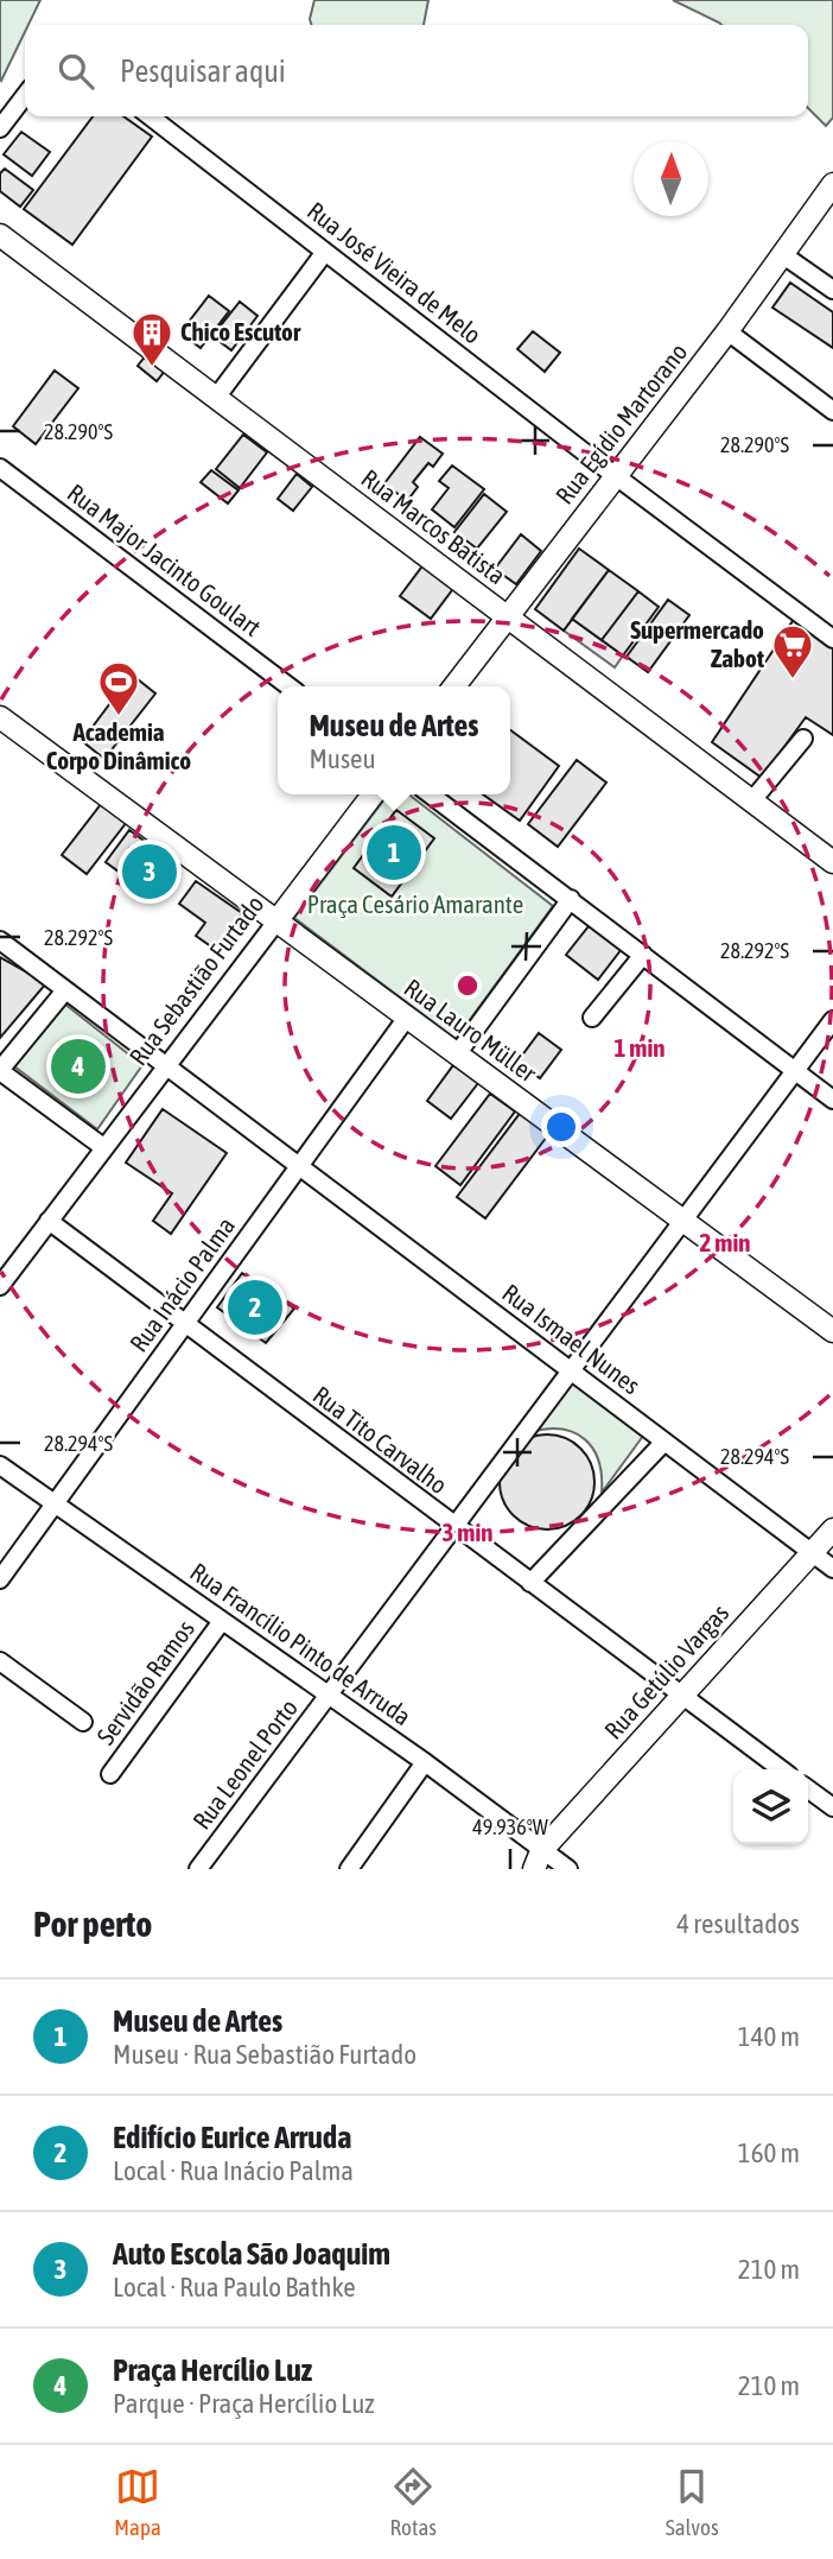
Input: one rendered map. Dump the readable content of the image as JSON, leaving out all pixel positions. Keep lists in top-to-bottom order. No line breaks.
{"streets":{"main road":["Rua Egídio Martorano","Rua Marcos Batista","Rua Sebastião Furtado","Rua Lauro Müller","Rua Getúlio Vargas"],"street":["Rua José Vieira de Melo","Rua Major Jacinto Goulart","Rua Inácio Palma","Rua Ismael Nunes","Rua Tito Carvalho","Rua Francílio Pinto de Arruda","Servidão Ramos","Rua Leonel Porto"]},"crossings":[["Rua José Vieira de Melo","Rua Egídio Martorano"],["Rua Egídio Martorano","Rua Marcos Batista"],["Rua Sebastião Furtado","Rua Lauro Müller"],["Rua Sebastião Furtado","Rua Ismael Nunes"],["Rua Sebastião Furtado","Rua Tito Carvalho"],["Rua Lauro Müller","Rua Inácio Palma"],["Rua Lauro Müller","Rua Leonel Porto"],["Rua Inácio Palma","Rua Ismael Nunes"],["Rua Inácio Palma","Rua Tito Carvalho"],["Rua Inácio Palma","Rua Francílio Pinto de Arruda"],["Rua Ismael Nunes","Rua Getúlio Vargas"],["Rua Ismael Nunes","Rua Leonel Porto"],["Rua Tito Carvalho","Rua Getúlio Vargas"],["Rua Tito Carvalho","Rua Leonel Porto"],["Rua Francílio Pinto de Arruda","Rua Getúlio Vargas"],["Rua Francílio Pinto de Arruda","Servidão Ramos"],["Rua Francílio Pinto de Arruda","Rua Leonel Porto"]],"parks":["Praça Cesário Amarante"],"places":{"building":["Chico Escutor"],"supermarket":["Supermercado Zabot"],"sports":["Academia Corpo Dinâmico"]},"north":"top","page":{"search":"Pesquisar aqui","popup":["Museu de Artes","Museu"],"pins":["1","3","4","2"],"heading":["Por perto","4 resultados"],"list":[{"mark":"1","name":"Museu de Artes","note":"Museu · Rua Sebastião Furtado","value":"140 m"},{"mark":"2","name":"Edifício Eurice Arruda","note":"Local · Rua Inácio Palma","value":"160 m"},{"mark":"3","name":"Auto Escola São Joaquim","note":"Local · Rua Paulo Bathke","value":"210 m"},{"mark":"4","name":"Praça Hercílio Luz","note":"Parque · Praça Hercílio Luz","value":"210 m"}],"nav":["Mapa","Rotas","Salvos"]},"coordinates":["28.290°S","28.292°S","28.294°S","49.936°W"],"rings":["1 min","2 min","3 min"]}
